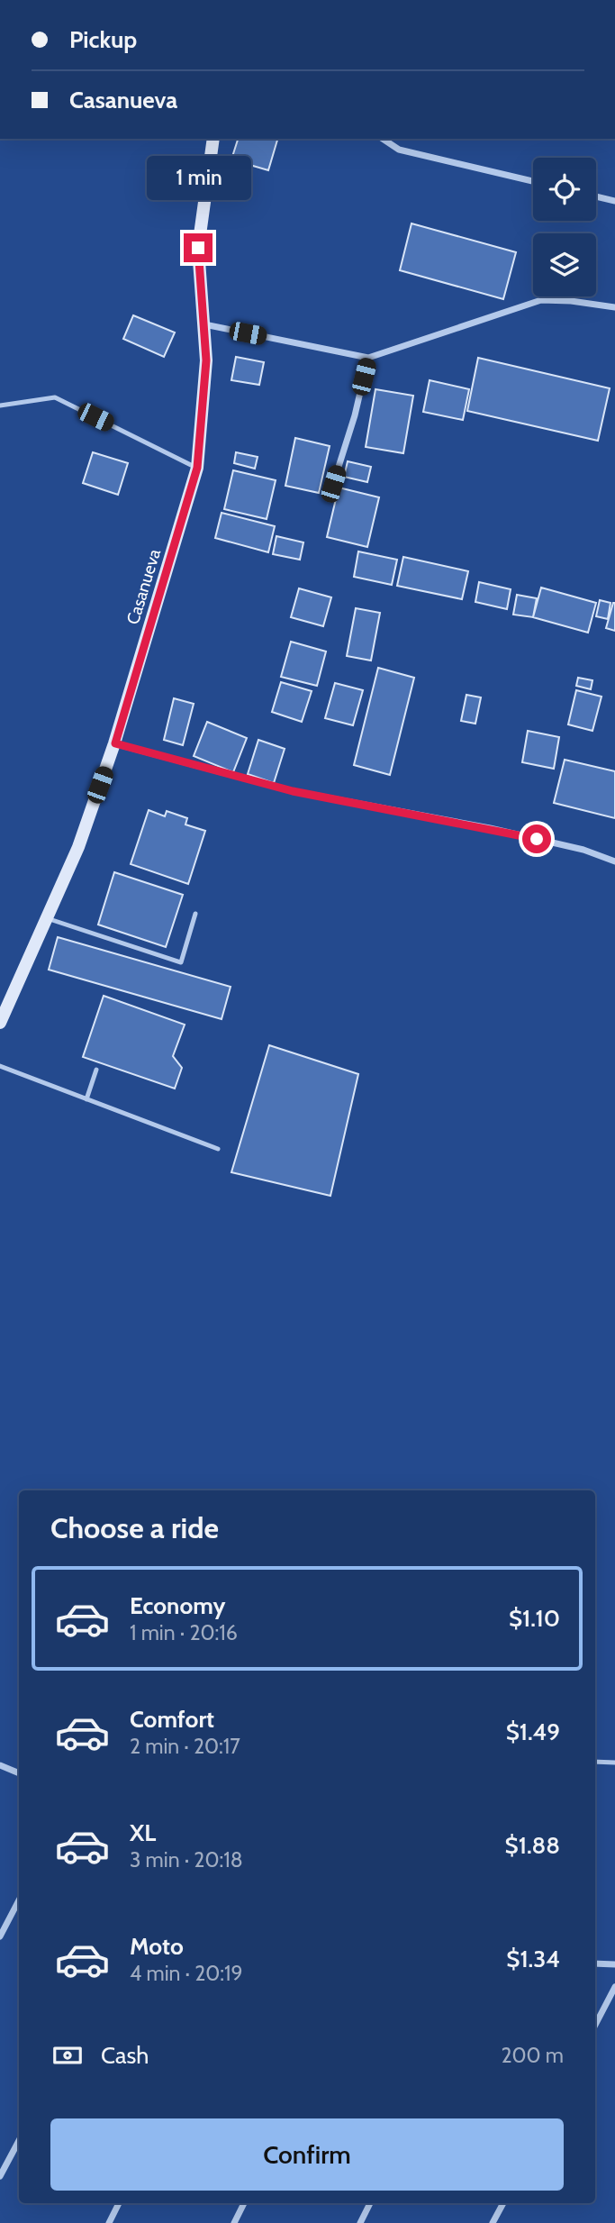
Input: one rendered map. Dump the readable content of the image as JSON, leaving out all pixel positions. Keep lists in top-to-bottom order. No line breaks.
{"streets":{"street":["Casanueva"]},"page":{"banner":["Pickup","Casanueva"],"bubble":"1 min","heading":"Choose a ride","list":[{"name":"Economy","note":"1 min · 20:16","value":"$1.10"},{"name":"Comfort","note":"2 min · 20:17","value":"$1.49"},{"name":"XL","note":"3 min · 20:18","value":"$1.88"},{"name":"Moto","note":"4 min · 20:19","value":"$1.34"}],"pay":["Cash","200 m"],"buttons":"Confirm"}}
